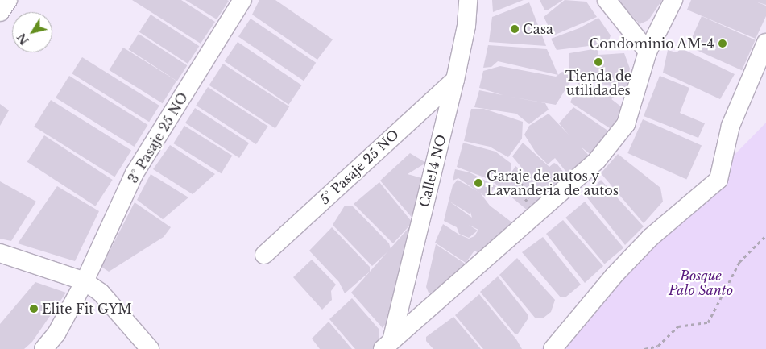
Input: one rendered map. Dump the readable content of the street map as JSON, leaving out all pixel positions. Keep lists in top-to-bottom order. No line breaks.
{"streets":{"street":["3° Pasaje 25 NO","5° Pasaje 25 NO","Calle14 NO"]},"crossings":[["5° Pasaje 25 NO","Calle14 NO"]],"parks":["Bosque Palo Santo"],"places":["Casa","Condominio AM-4","Tienda de utilidades","Garaje de autos y Lavanderia de autos","Elite Fit GYM"],"north":"bottom left"}
